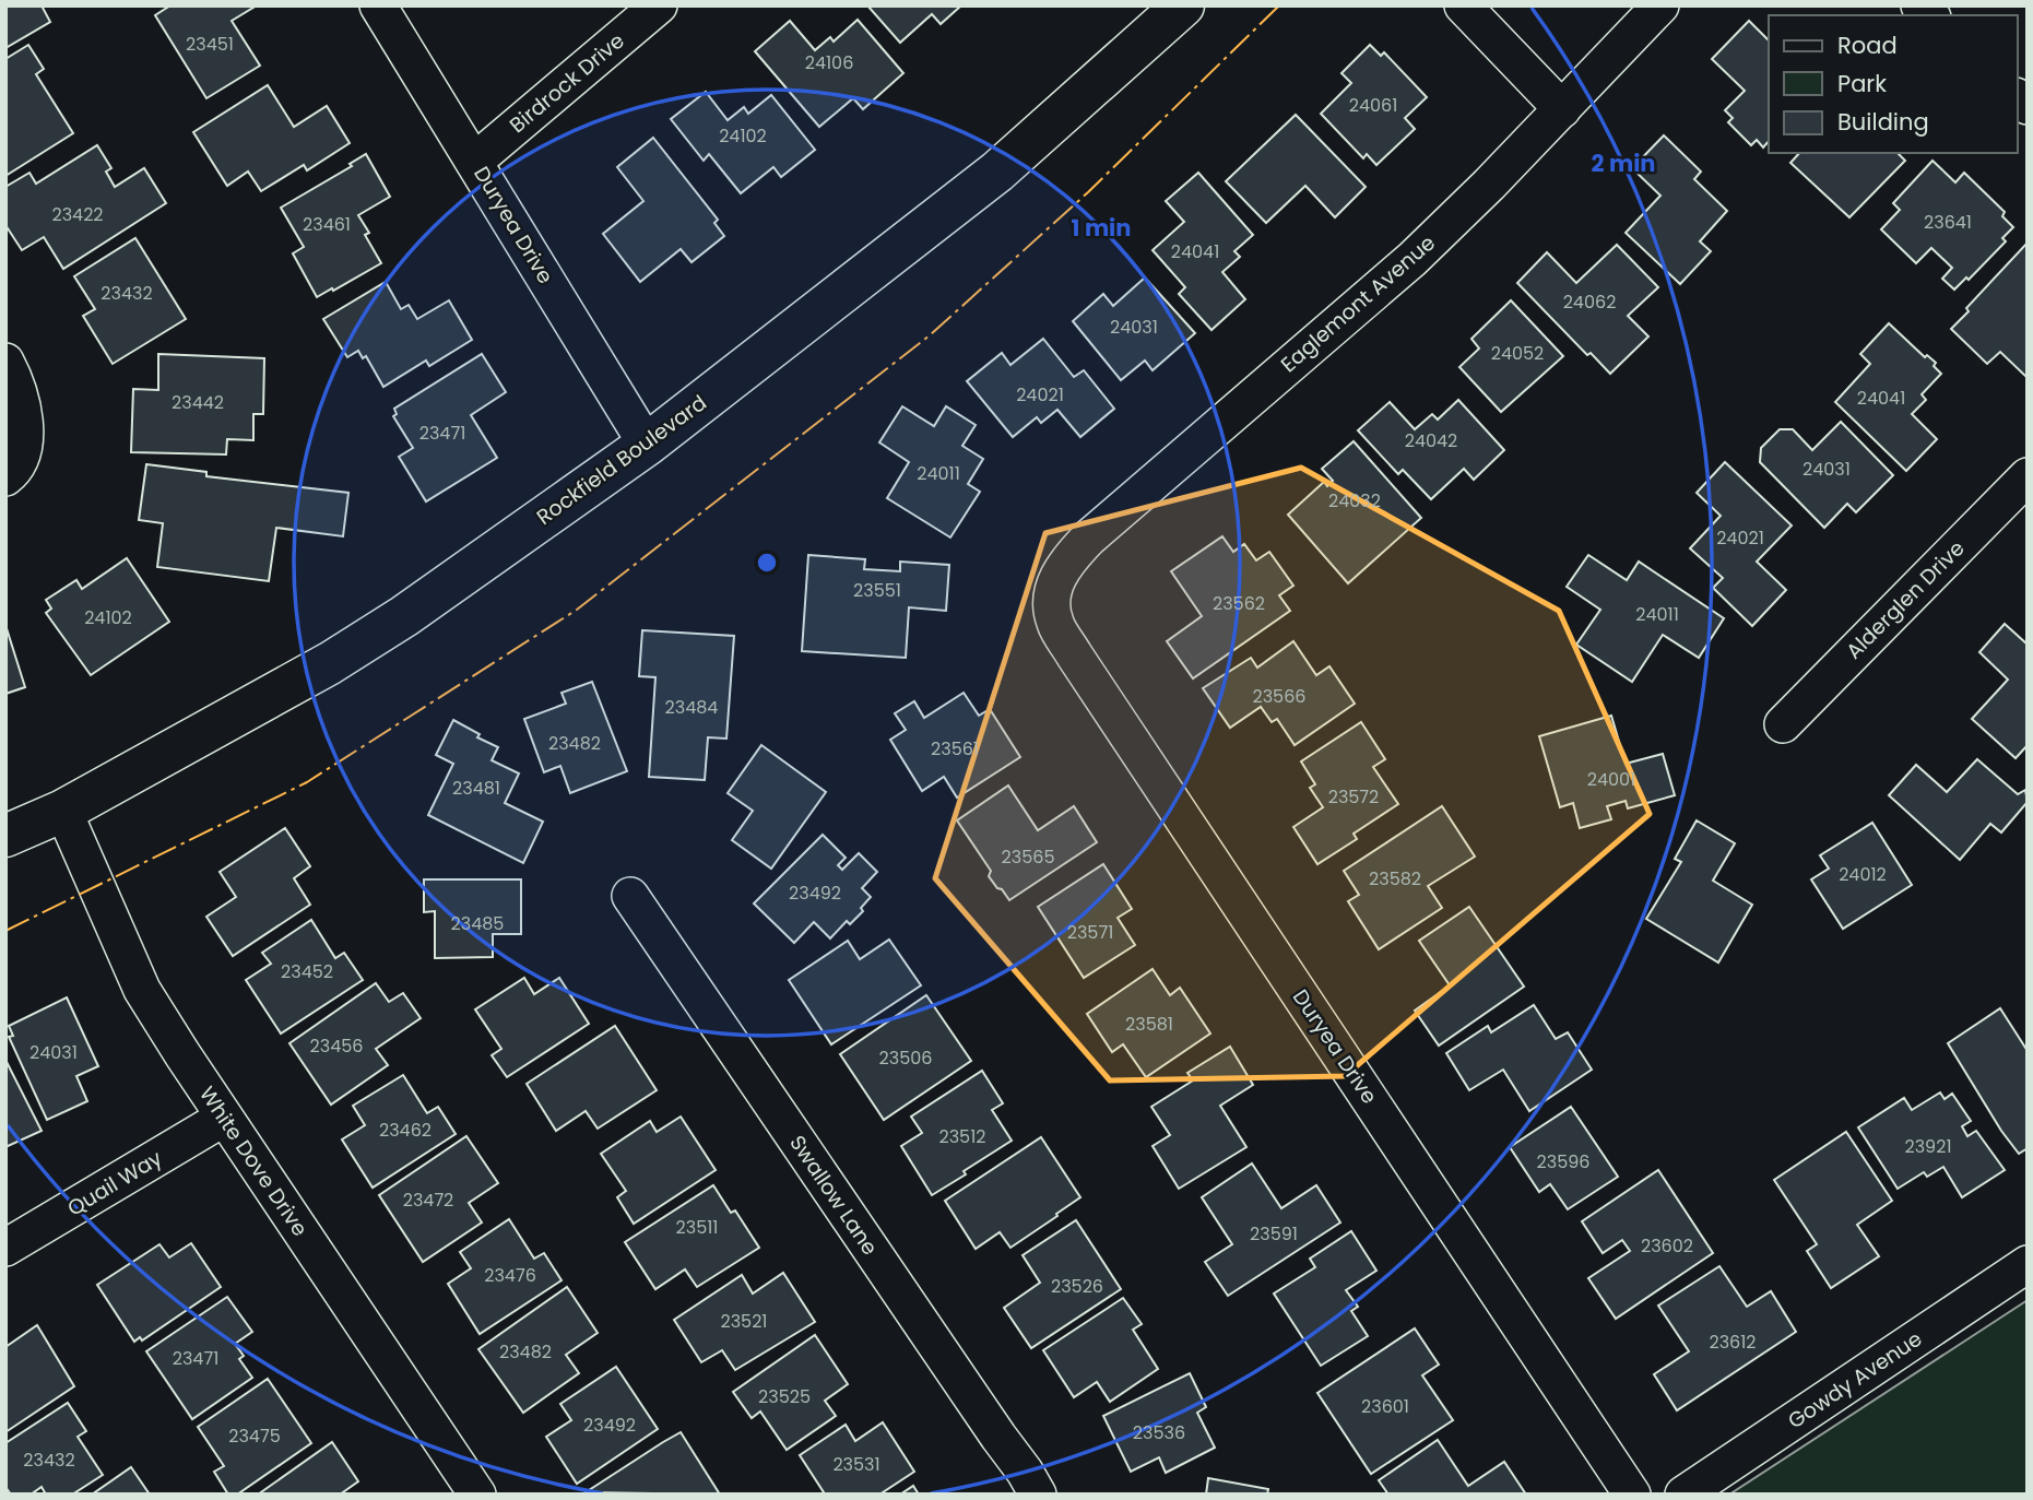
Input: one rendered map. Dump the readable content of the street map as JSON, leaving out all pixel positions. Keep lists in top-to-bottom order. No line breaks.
{"streets":{"main road":["Rockfield Boulevard"],"street":["Birdrock Drive","Duryea Drive","Eaglemont Avenue","Alderglen Drive","White Dove Drive","Quail Way","Swallow Lane","Gowdy Avenue"]},"crossings":[["Birdrock Drive","Duryea Drive"],["Duryea Drive","Eaglemont Avenue"],["Duryea Drive","Rockfield Boulevard"],["Rockfield Boulevard","White Dove Drive"],["White Dove Drive","Quail Way"]],"house_numbers":["23451","24106","24061","24102","23422","23641","23461","24041","23432","24062","24031","24052","24021","24041","23442","23471","24042","24031","24011","24032","24021","23551","23562","24011","24102","23566","23484","23482","23561","24001","23481","23572","23565","24012","23582","23492","23485","23571","23452","23581","23456","24031","23506","23462","23512","23921","23596","23472","23511","23591","23602","23476","23526","23521","23612","23482","23471","23525","23601","23492","23536","23475","23432","23531"],"legend":["Road","Park","Building"],"rings":["2 min","1 min"]}
